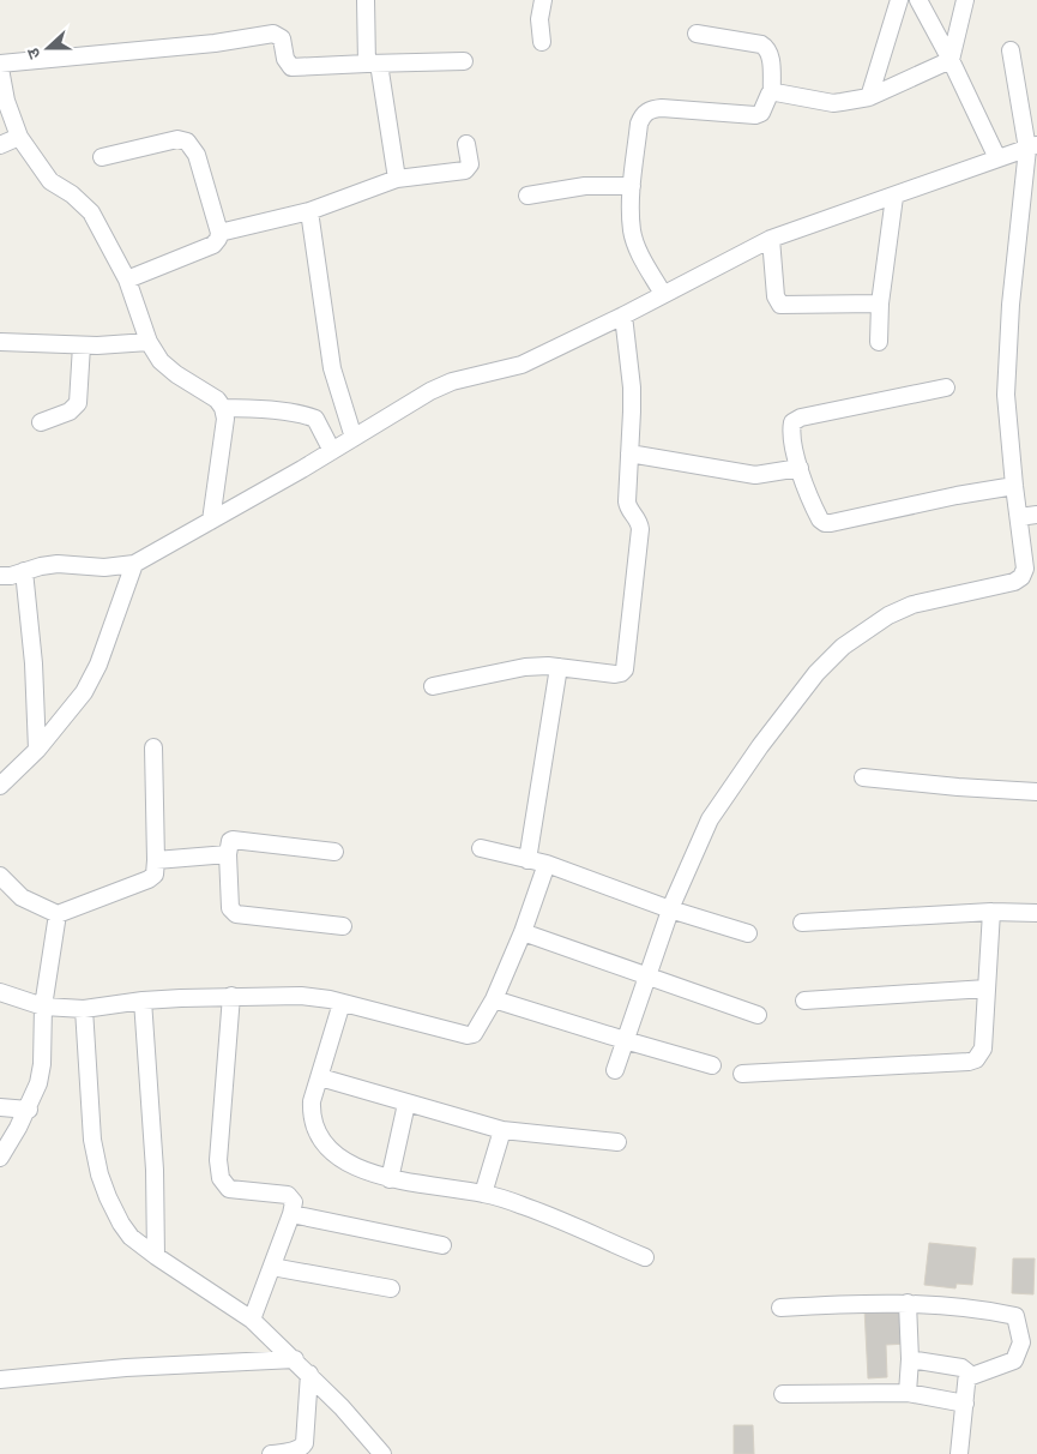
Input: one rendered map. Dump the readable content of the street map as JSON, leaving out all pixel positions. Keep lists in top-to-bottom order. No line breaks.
{"north":"left"}
